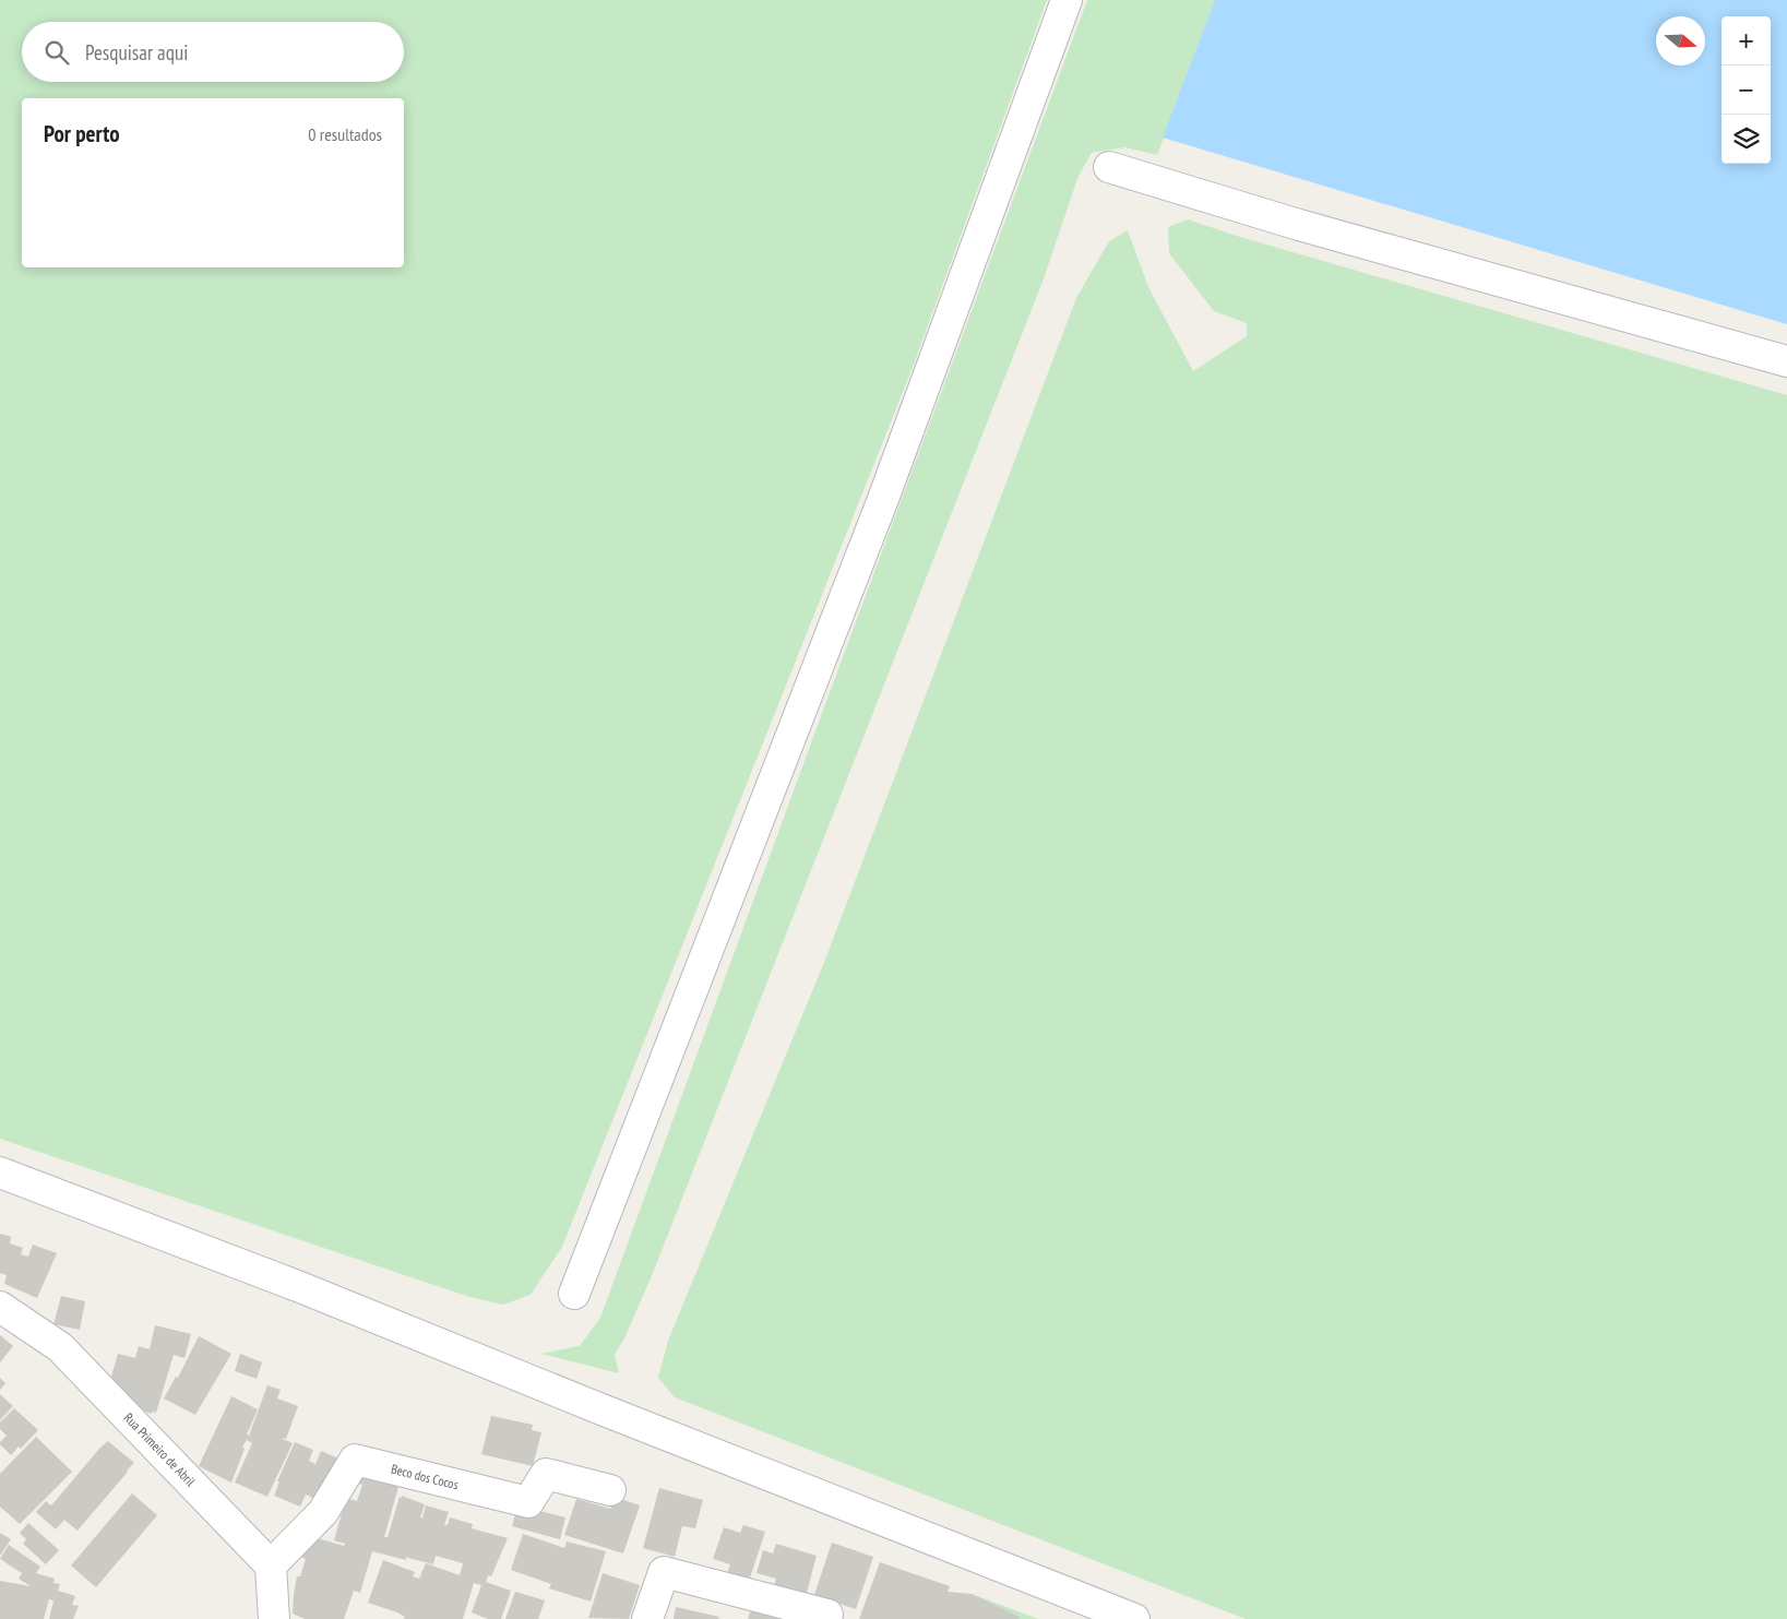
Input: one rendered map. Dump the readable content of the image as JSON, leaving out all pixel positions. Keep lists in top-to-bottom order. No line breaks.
{"streets":{"lane":["Rua Primeiro de Abril","Beco dos Cocos"]},"crossings":[["Rua Primeiro de Abril","Beco dos Cocos"]],"north":"right","page":{"map_buttons":["+","−"],"search":"Pesquisar aqui","heading":["Por perto","0 resultados"]}}
